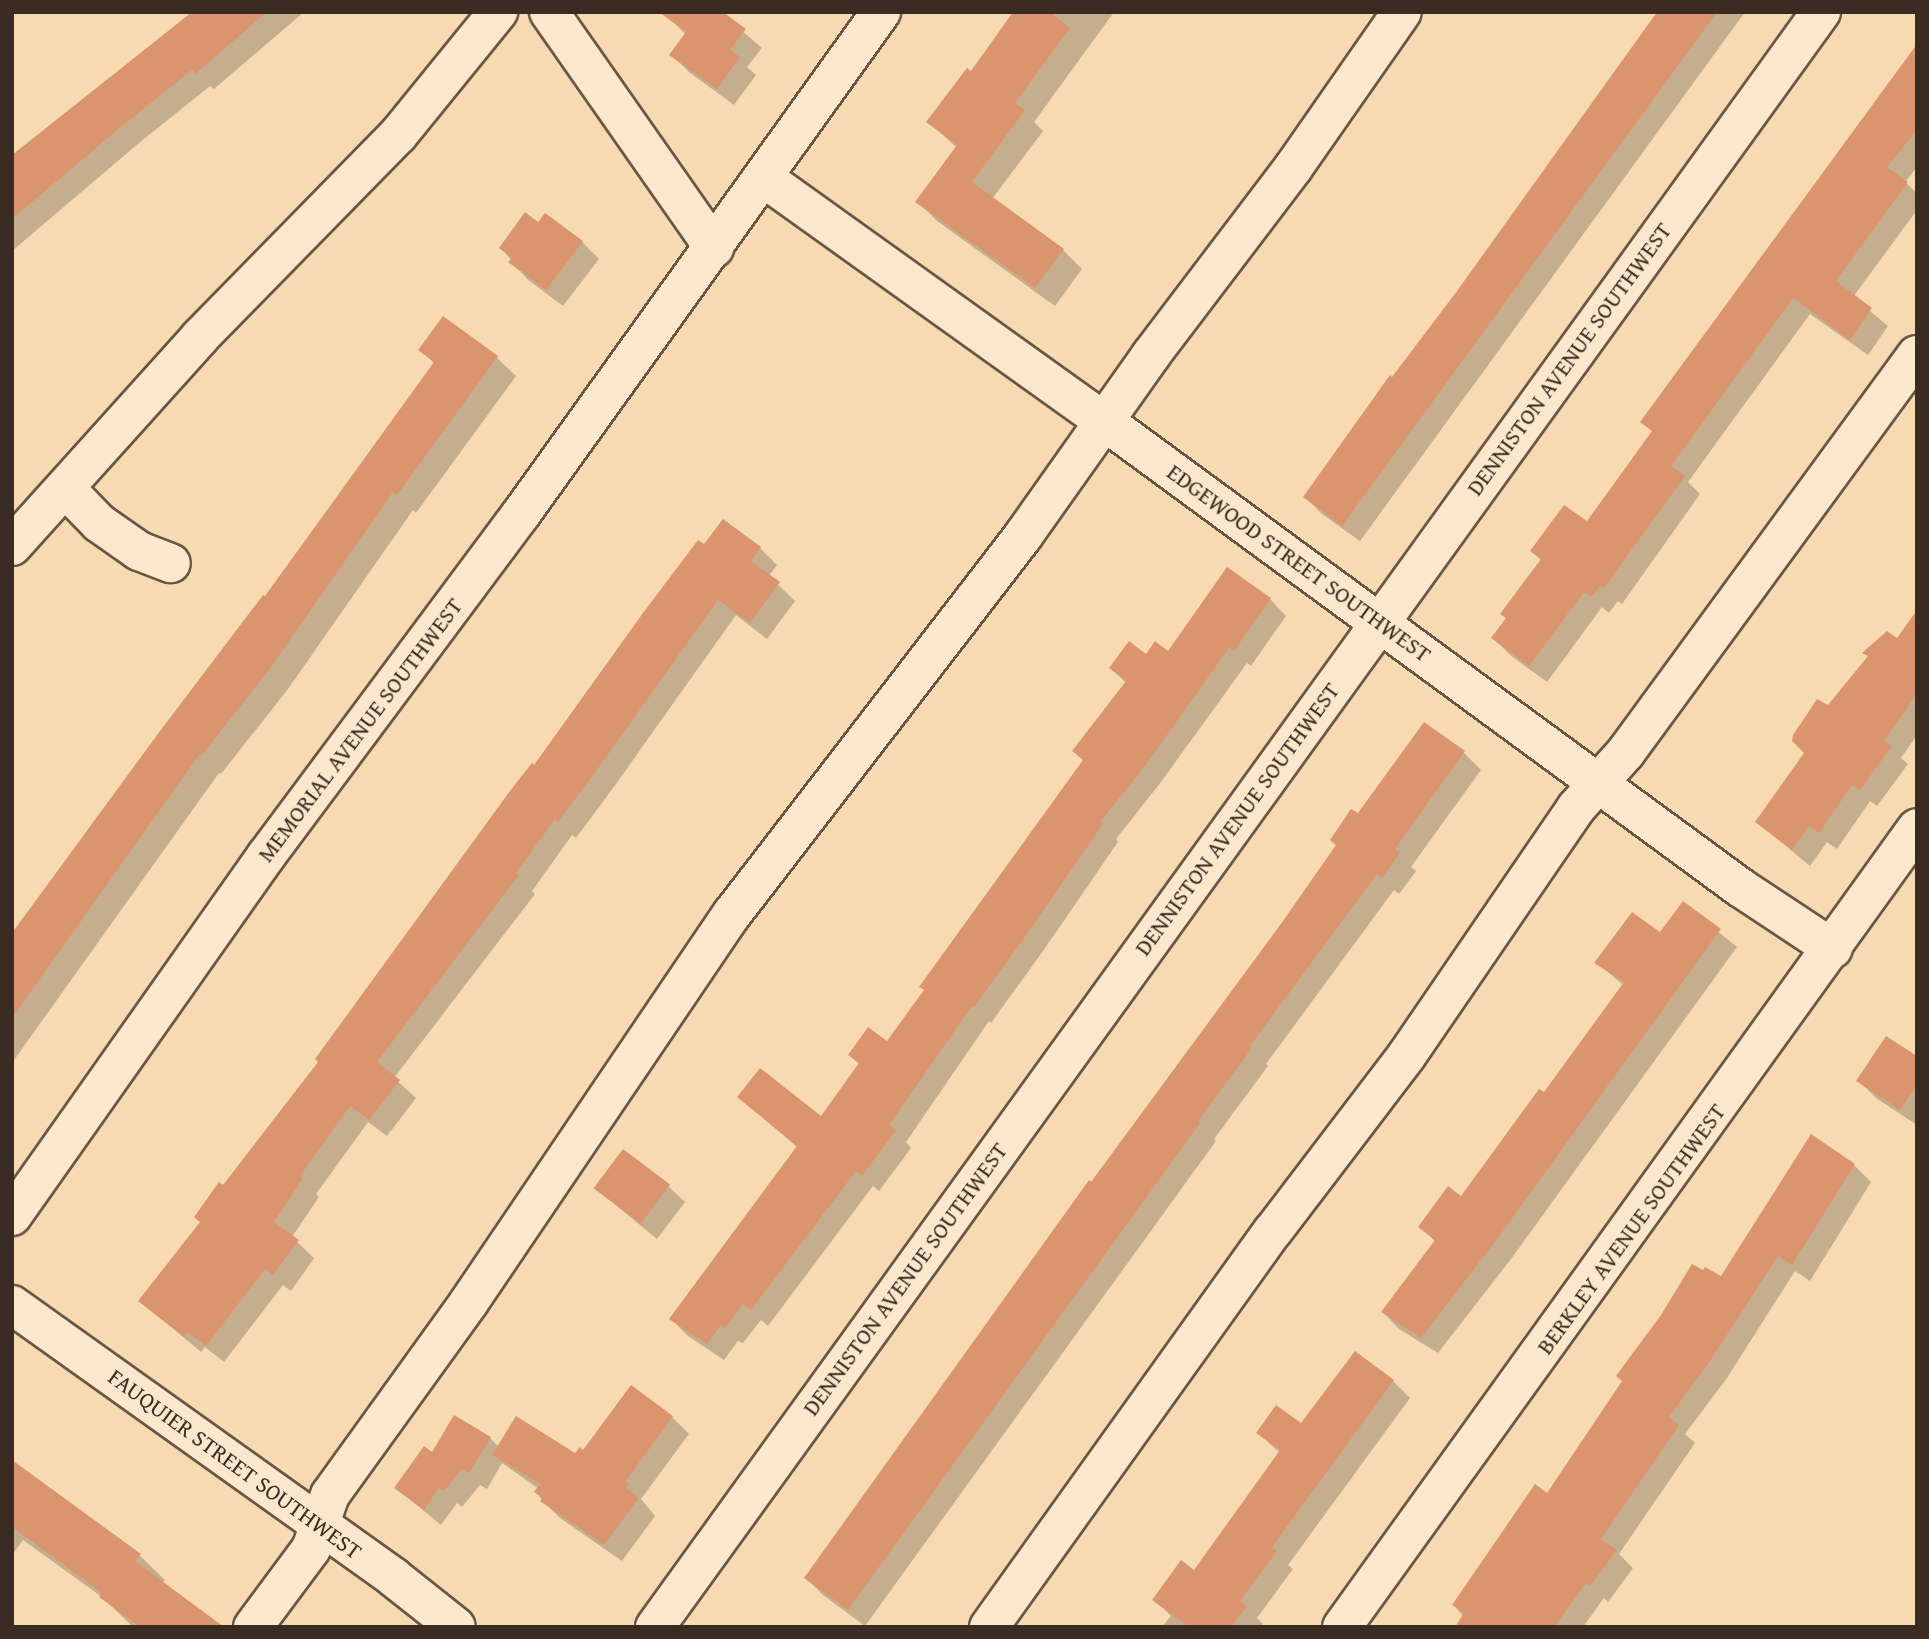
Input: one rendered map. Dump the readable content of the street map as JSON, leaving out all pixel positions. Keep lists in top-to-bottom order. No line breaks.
{"streets":{"street":["DENNISTON AVENUE SOUTHWEST","EDGEWOOD STREET SOUTHWEST","MEMORIAL AVENUE SOUTHWEST","BERKLEY AVENUE SOUTHWEST","FAUQUIER STREET SOUTHWEST"]},"crossings":[["DENNISTON AVENUE SOUTHWEST","EDGEWOOD STREET SOUTHWEST"],["EDGEWOOD STREET SOUTHWEST","MEMORIAL AVENUE SOUTHWEST"],["EDGEWOOD STREET SOUTHWEST","BERKLEY AVENUE SOUTHWEST"]]}
